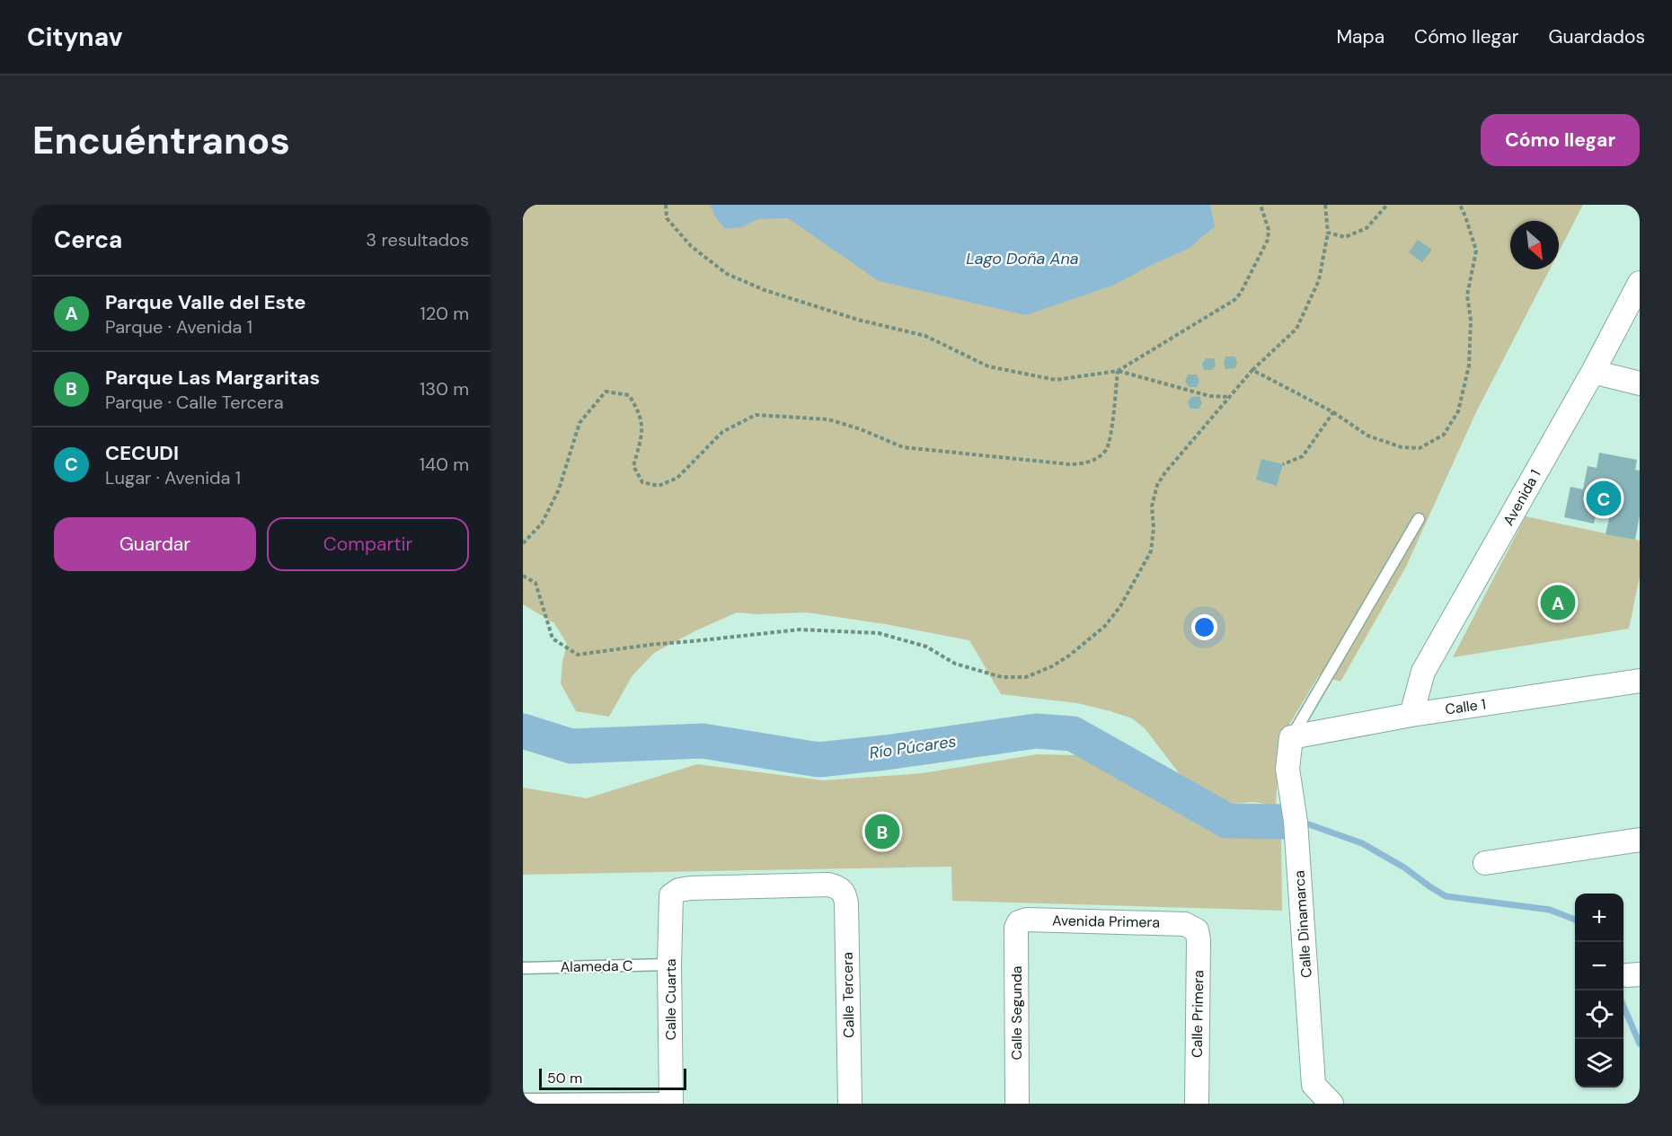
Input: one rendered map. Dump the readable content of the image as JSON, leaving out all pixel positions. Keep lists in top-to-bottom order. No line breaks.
{"streets":{"street":["Avenida 1","Calle 1","Avenida Primera","Calle Dinamarca","Calle Tercera","Calle Cuarta","Calle Segunda","Calle Primera"],"lane":["Alameda C"]},"crossings":[["Avenida 1","Calle 1"],["Calle 1","Calle Dinamarca"],["Avenida Primera","Calle Segunda"],["Avenida Primera","Calle Primera"],["Alameda C","Calle Cuarta"],["Calle Tercera","Calle Cuarta"]],"water":["Lago Doña Ana","Río Púcares"],"scale_bar":"50 m","north":"bottom right","page":{"header":"Citynav","nav":["Mapa","Cómo llegar","Guardados"],"buttons":["Cómo llegar",["Guardar","Compartir"]],"title":"Encuéntranos","heading":["Cerca","3 resultados"],"list":[{"mark":"A","name":"Parque Valle del Este","note":"Parque · Avenida 1","value":"120 m"},{"mark":"B","name":"Parque Las Margaritas","note":"Parque · Calle Tercera","value":"130 m"},{"mark":"C","name":"CECUDI","note":"Lugar · Avenida 1","value":"140 m"}],"pins":["C","A","B"],"map_buttons":["+","−"],"scale":"50 m"}}
